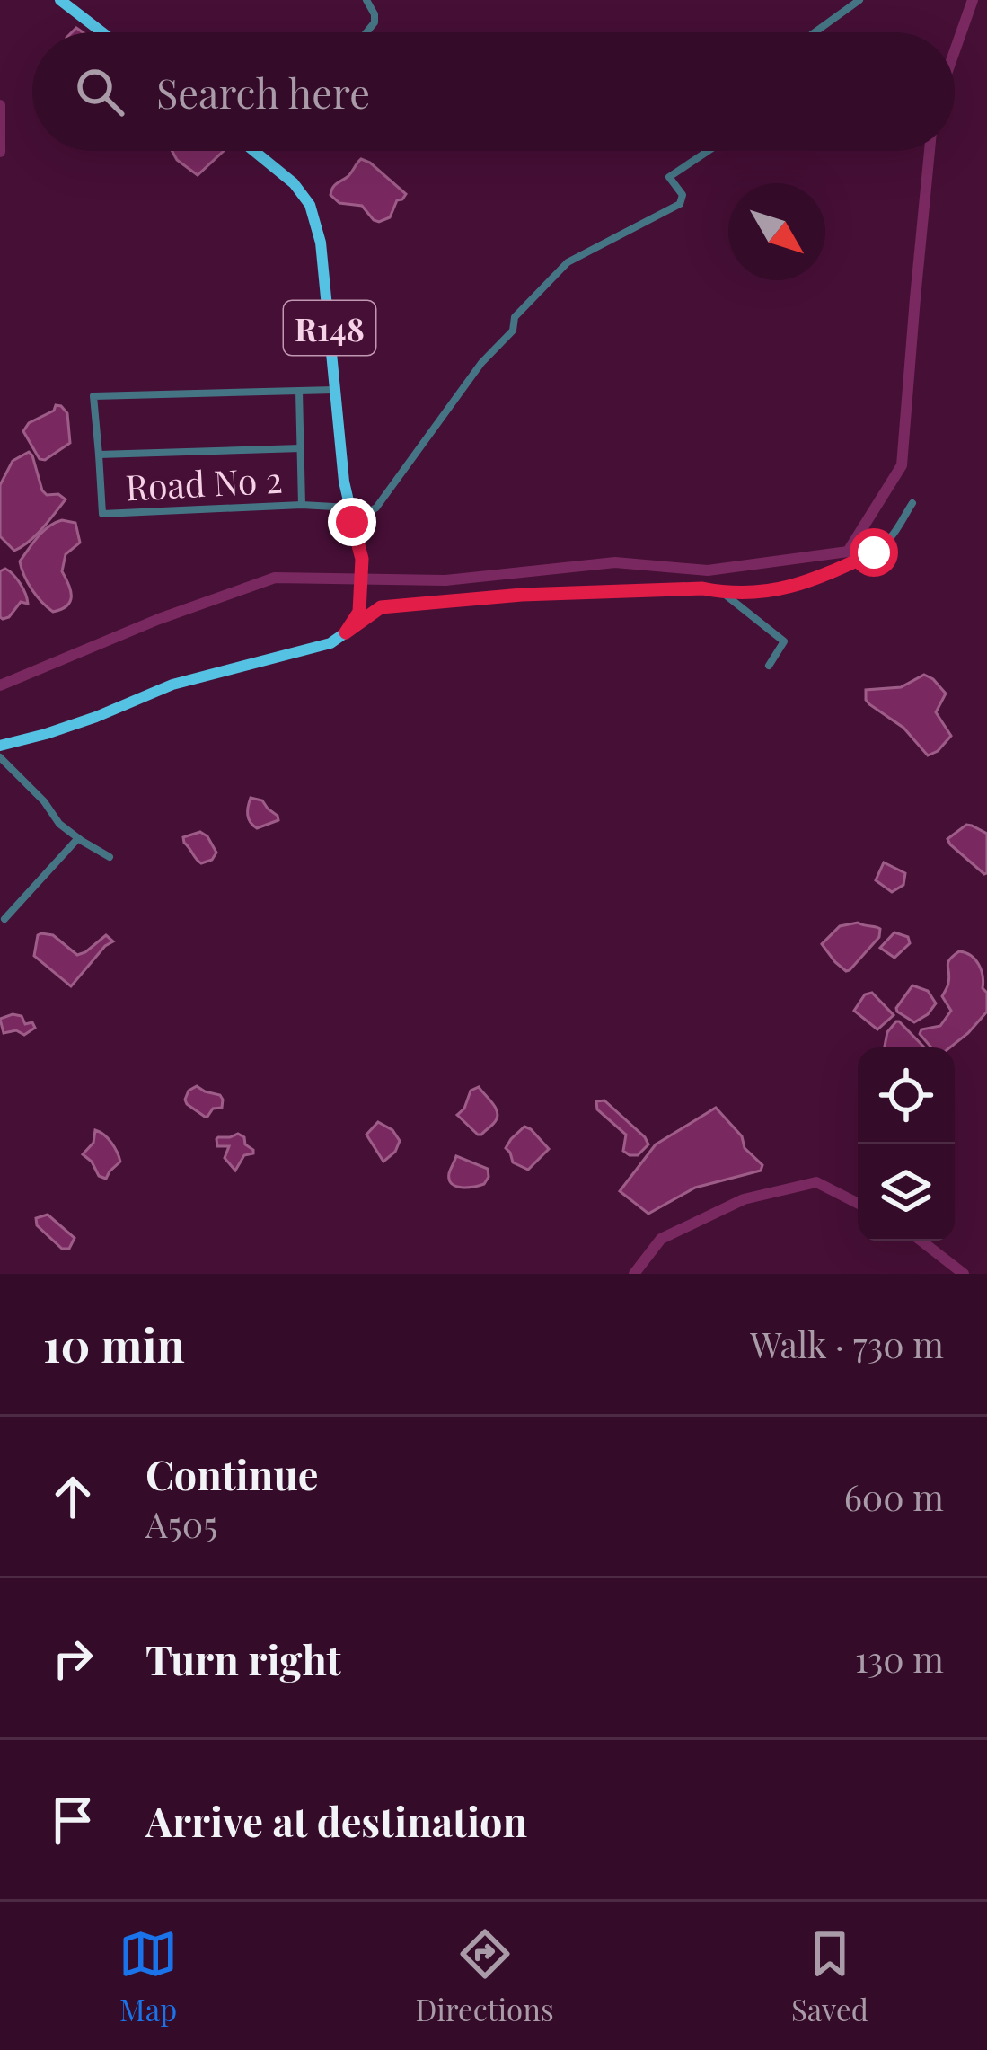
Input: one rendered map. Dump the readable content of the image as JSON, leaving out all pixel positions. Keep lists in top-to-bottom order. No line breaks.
{"streets":{"main road":["R148"],"street":["Road No 2"]},"north":"bottom right","page":{"search":"Search here","heading":["10 min","Walk · 730 m"],"list":[["Continue","A505","600 m"],["Turn right","130 m"],"Arrive at destination"],"nav":["Map","Directions","Saved"]}}
